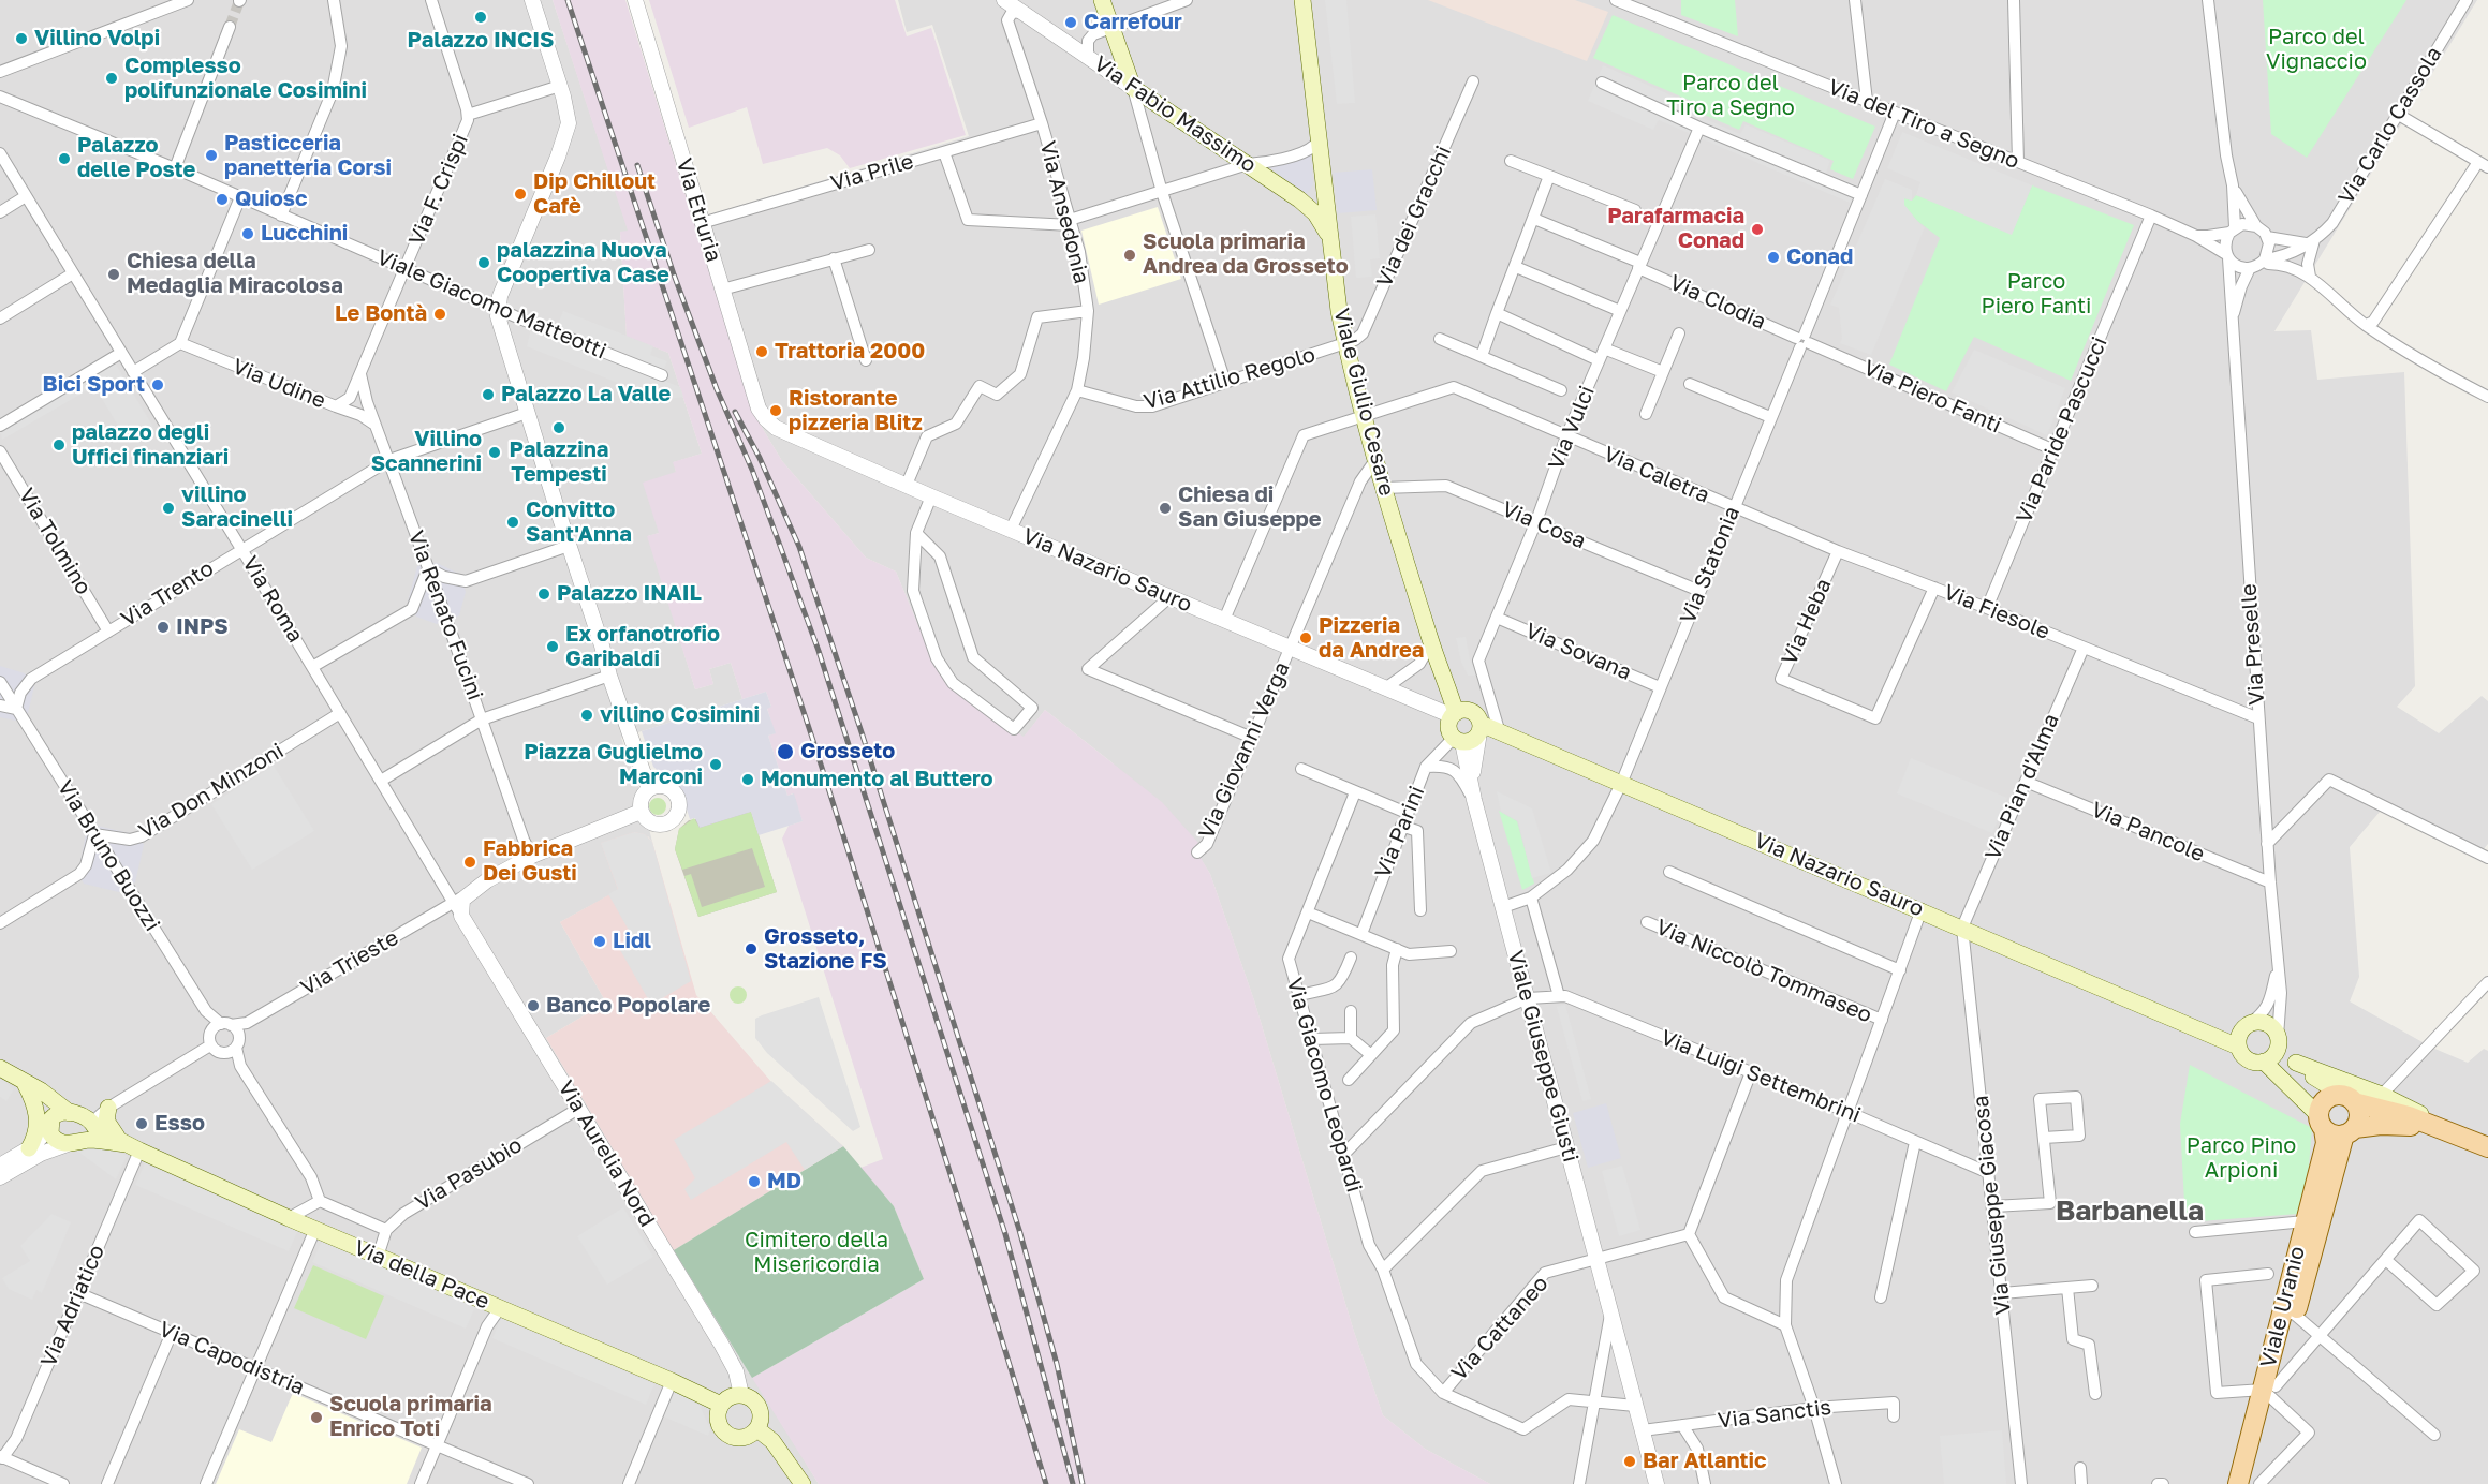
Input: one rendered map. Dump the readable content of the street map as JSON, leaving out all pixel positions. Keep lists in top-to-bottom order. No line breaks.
{"streets":{"main road":["Via Fabio Massimo","Viale Giulio Cesare","Via Nazario Sauro","Viale Giuseppe Giusti","Via Aurelia Nord","Via della Pace","Viale Uranio"],"street":["Via del Tiro a Segno","Via Carlo Cassola","Via Prile","Via F. Crispi","Via Etruria","Via Ansedonia","Via dei Gracchi","Via Clodia","Viale Giacomo Matteotti","Via Attilio Regolo","Via Udine","Via Piero Fanti","Via Vulci","Via Paride Pascucci","Via Caletra","Via Cosa","Via Tolmino","Via Statonia","Via Trento","Via Roma","Via Fiesole","Via Renato Fucini","Via Heba","Via Preselle","Via Sovana","Via Giovanni Verga","Via Pian d'Alma","Via Don Minzoni","Via Parini","Via Pancole","Via Bruno Buozzi","Via Trieste","Via Niccolò Tommaseo","Via Luigi Settembrini","Via Giacomo Leopardi","Via Pasubio","Via Giuseppe Giacosa","Via Adriatico","Via Cattaneo","Via Capodistria","Via Sanctis"]},"crossings":[["Via Fabio Massimo","Via Ansedonia"],["Via Fabio Massimo","Viale Giulio Cesare"],["Via del Tiro a Segno","Via Carlo Cassola"],["Via del Tiro a Segno","Via Paride Pascucci"],["Via del Tiro a Segno","Via Statonia"],["Via del Tiro a Segno","Via Preselle"],["Via Carlo Cassola","Via Preselle"],["Via Prile","Via Etruria"],["Via Prile","Via Ansedonia"],["Via F. Crispi","Viale Giacomo Matteotti"],["Via Etruria","Via Nazario Sauro"],["Via Ansedonia","Via Attilio Regolo"],["Via Ansedonia","Via Nazario Sauro"],["Via dei Gracchi","Via Attilio Regolo"],["Via dei Gracchi","Viale Giulio Cesare"],["Via Clodia","Via Piero Fanti"],["Via Clodia","Via Vulci"],["Via Clodia","Via Statonia"],["Via Attilio Regolo","Viale Giulio Cesare"],["Via Udine","Via Renato Fucini"],["Via Piero Fanti","Via Paride Pascucci"],["Via Piero Fanti","Via Statonia"],["Viale Giulio Cesare","Via Caletra"],["Viale Giulio Cesare","Via Cosa"],["Viale Giulio Cesare","Via Nazario Sauro"],["Viale Giulio Cesare","Via Giovanni Verga"],["Viale Giulio Cesare","Via Parini"],["Viale Giulio Cesare","Viale Giuseppe Giusti"],["Via Vulci","Via Caletra"],["Via Vulci","Via Cosa"],["Via Vulci","Via Nazario Sauro"],["Via Vulci","Via Sovana"],["Via Paride Pascucci","Via Fiesole"],["Via Caletra","Via Statonia"],["Via Caletra","Via Nazario Sauro"],["Via Caletra","Via Fiesole"],["Via Cosa","Via Statonia"],["Via Tolmino","Via Trento"],["Via Statonia","Via Nazario Sauro"],["Via Statonia","Via Fiesole"],["Via Statonia","Via Sovana"],["Via Statonia","Viale Giuseppe Giusti"],["Via Nazario Sauro","Via Preselle"],["Via Nazario Sauro","Via Giovanni Verga"],["Via Nazario Sauro","Via Pian d'Alma"],["Via Nazario Sauro","Via Parini"],["Via Nazario Sauro","Viale Giuseppe Giusti"],["Via Nazario Sauro","Via Giuseppe Giacosa"],["Via Trento","Via Roma"],["Via Trento","Via Renato Fucini"],["Via Trento","Via Bruno Buozzi"],["Via Roma","Via Don Minzoni"],["Via Roma","Via Trieste"],["Via Roma","Via Aurelia Nord"],["Via Fiesole","Via Heba"],["Via Fiesole","Via Preselle"],["Via Fiesole","Via Pian d'Alma"],["Via Renato Fucini","Via Trieste"],["Via Preselle","Via Pancole"],["Via Pian d'Alma","Via Pancole"],["Via Pian d'Alma","Via Giuseppe Giacosa"],["Via Don Minzoni","Via Bruno Buozzi"],["Via Parini","Viale Giuseppe Giusti"],["Via Bruno Buozzi","Via Trieste"],["Viale Giuseppe Giusti","Via Luigi Settembrini"],["Viale Giuseppe Giusti","Via Cattaneo"],["Viale Giuseppe Giusti","Via Sanctis"],["Via Luigi Settembrini","Via Giacomo Leopardi"],["Via Luigi Settembrini","Via Giuseppe Giacosa"],["Via Giacomo Leopardi","Via Cattaneo"],["Via Aurelia Nord","Via Pasubio"],["Via Aurelia Nord","Via della Pace"],["Via della Pace","Via Adriatico"],["Via Adriatico","Via Capodistria"]],"districts":["Barbanella"],"parks":["Parco del Vignaccio","Parco del Tiro a Segno","Parco Piero Fanti","Parco Pino Arpioni","Cimitero della Misericordia"],"places":["Palazzo INCIS","Carrefour","Villino Volpi","Complesso polifunzionale Cosimini","Pasticceria panetteria Corsi","Palazzo delle Poste","Dip Chillout Cafè","Quiosc","Parafarmacia Conad","Lucchini","Scuola primaria Andrea da Grosseto","Conad","palazzina Nuova Coopertiva Case","Chiesa della Medaglia Miracolosa","Le Bontà","Trattoria 2000","Bici Sport","Palazzo La Valle","Ristorante pizzeria Blitz","Palazzina Tempesti","palazzo degli Uffici finanziari","Villino Scannerini","villino Saracinelli","Chiesa di San Giuseppe","Convitto Sant'Anna","Palazzo INAIL","INPS","Pizzeria da Andrea","Ex orfanotrofio Garibaldi","villino Cosimini","Grosseto","Piazza Guglielmo Marconi","Monumento al Buttero","Fabbrica Dei Gusti","Lidl","Grosseto, Stazione FS","Banco Popolare","Esso","MD","Scuola primaria Enrico Toti","Bar Atlantic"]}
